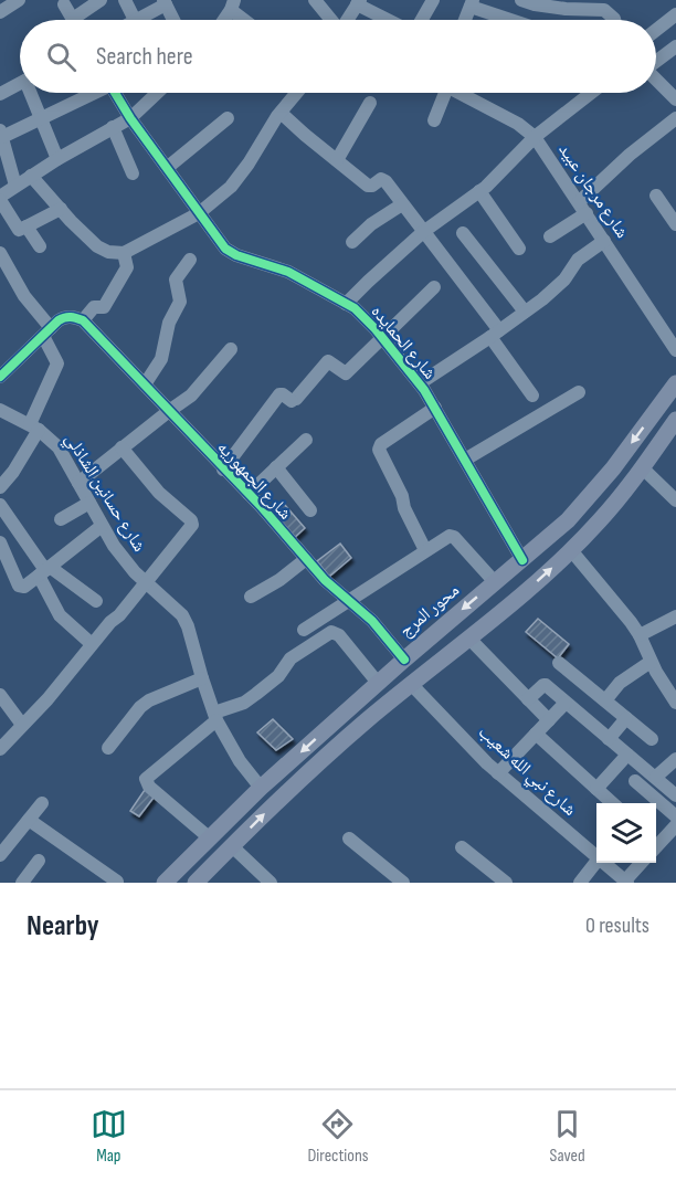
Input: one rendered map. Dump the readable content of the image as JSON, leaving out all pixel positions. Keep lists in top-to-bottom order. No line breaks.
{"streets":{"main road":["محور المرج"],"street":["شارع مرجان عبيد","شارع الحمايده","شارع الجمهوريه","شارع حسانين الشاذلي","شارع نبي الله شعيب"]},"crossings":[["شارع الحمايده","محور المرج"],["شارع الجمهوريه","محور المرج"],["شارع حسانين الشاذلي","محور المرج"]],"page":{"search":"Search here","heading":["Nearby","0 results"],"nav":["Map","Directions","Saved"]}}
